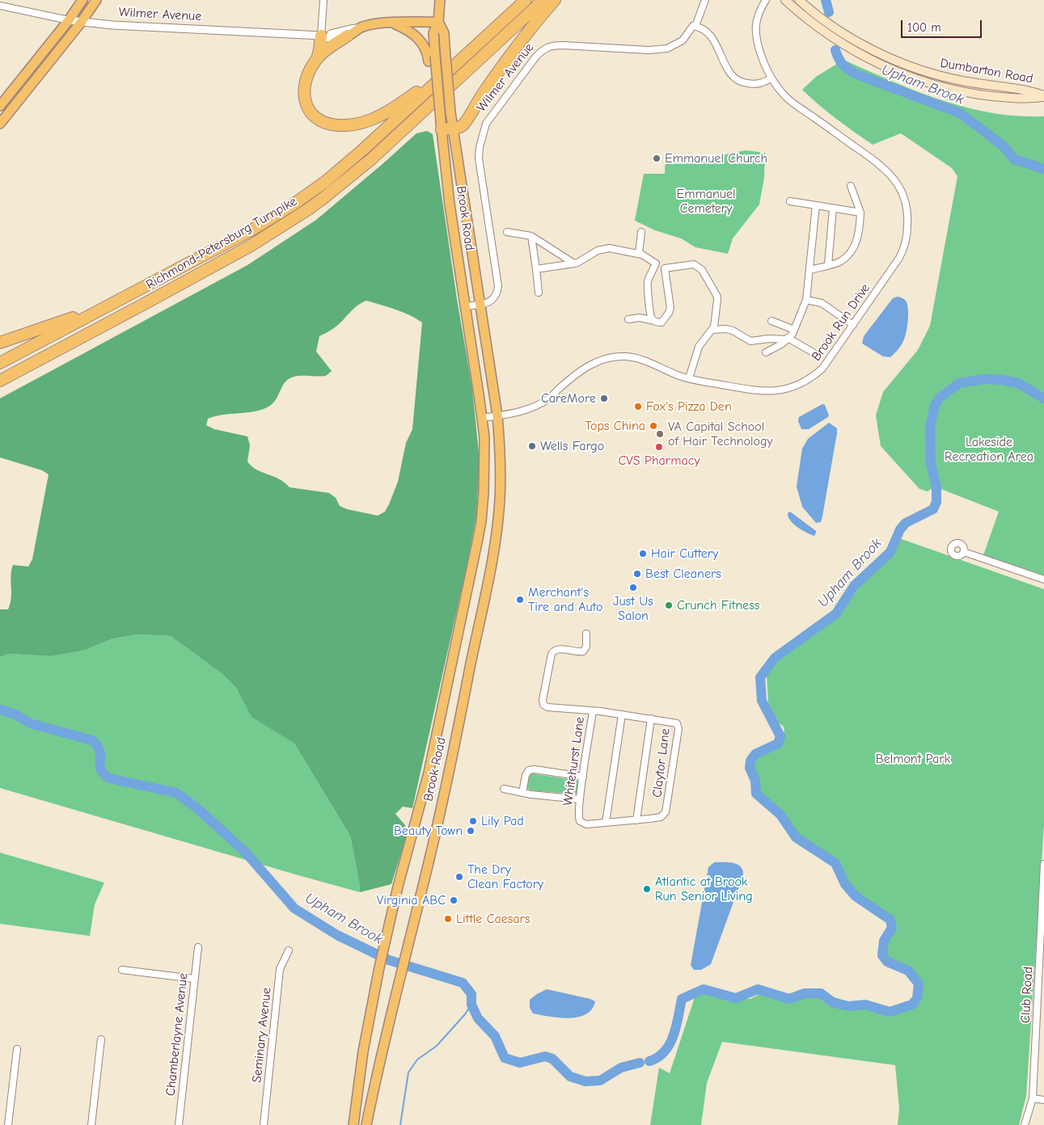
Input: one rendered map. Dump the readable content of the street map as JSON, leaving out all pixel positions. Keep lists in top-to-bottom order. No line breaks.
{"streets":{"highway":["Richmond-Petersburg Turnpike"],"main road":["Wilmer Avenue","Dumbarton Road","Brook Road"],"street":["Brook Run Drive","Whitehurst Lane","Claytor Lane","Club Road","Chamberlayne Avenue","Seminary Avenue"]},"crossings":[["Wilmer Avenue","Brook Road"],["Brook Road","Brook Run Drive"],["Whitehurst Lane","Claytor Lane"]],"water":["Upham Brook"],"parks":["Emmanuel Cemetery","Lakeside Recreation Area","Belmont Park"],"places":["Emmanuel Church","CareMore","Fox's Pizza Den","Tops China","VA Capital School of Hair Technology","Wells Fargo","CVS Pharmacy","Hair Cuttery","Best Cleaners","Just Us Salon","Merchant's Tire and Auto","Crunch Fitness","Lily Pad","Beauty Town","The Dry Clean Factory","Atlantic at Brook Run Senior Living","Virginia ABC","Little Caesars"],"scale_bar":"100 m"}
